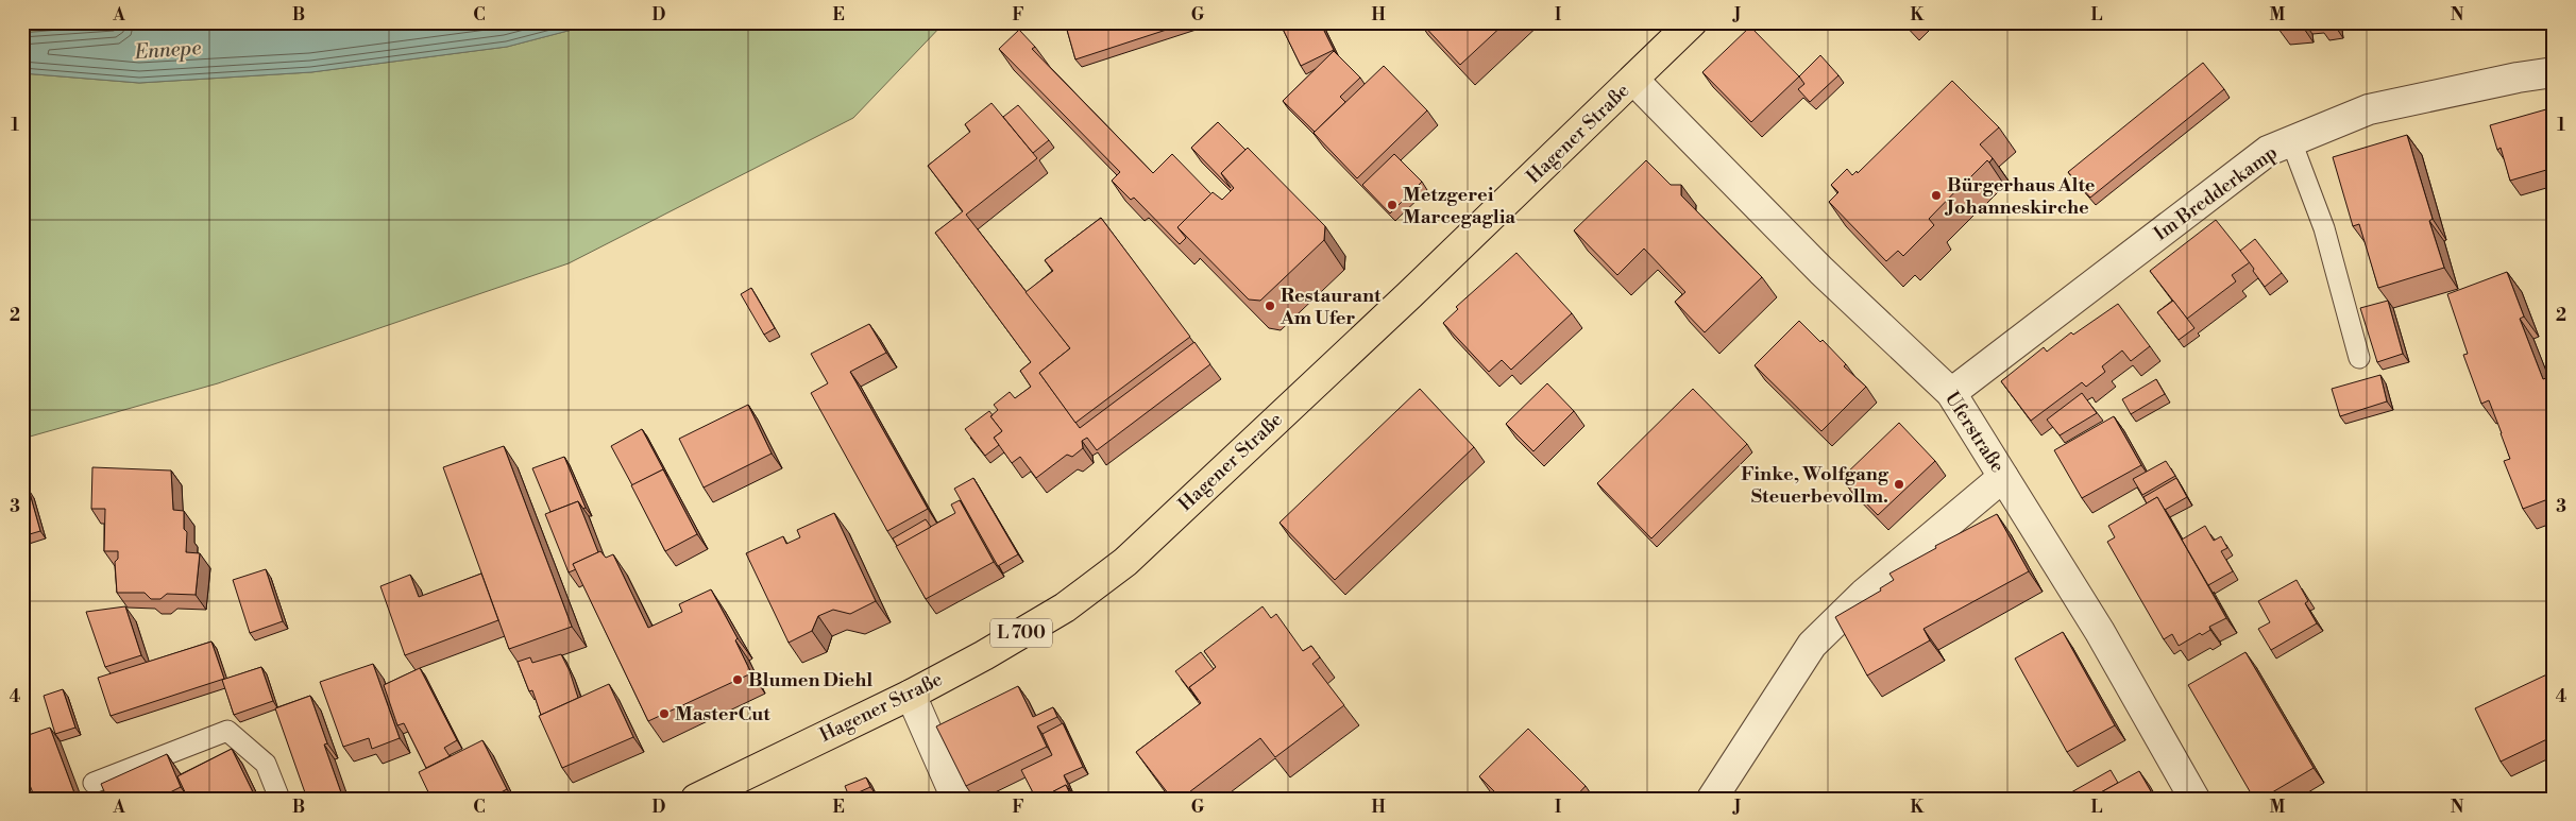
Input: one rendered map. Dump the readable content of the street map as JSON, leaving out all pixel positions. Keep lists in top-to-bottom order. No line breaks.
{"streets":{"main road":["Hagener Straße","L 700"],"street":["Im Bredderkamp","Uferstraße"]},"crossings":[["Hagener Straße","Uferstraße"],["Im Bredderkamp","Uferstraße"]],"water":["Ennepe"],"places":["Bürgerhaus Alte Johanneskirche","Metzgerei Marcegaglia","Restaurant Am Ufer","Finke, Wolfgang Steuerbevollm.","Blumen Diehl","MasterCut"],"grid":{"columns":["A","B","C","D","E","F","G","H","I","J","K","L","M","N"],"rows":["1","2","3","4"]}}
